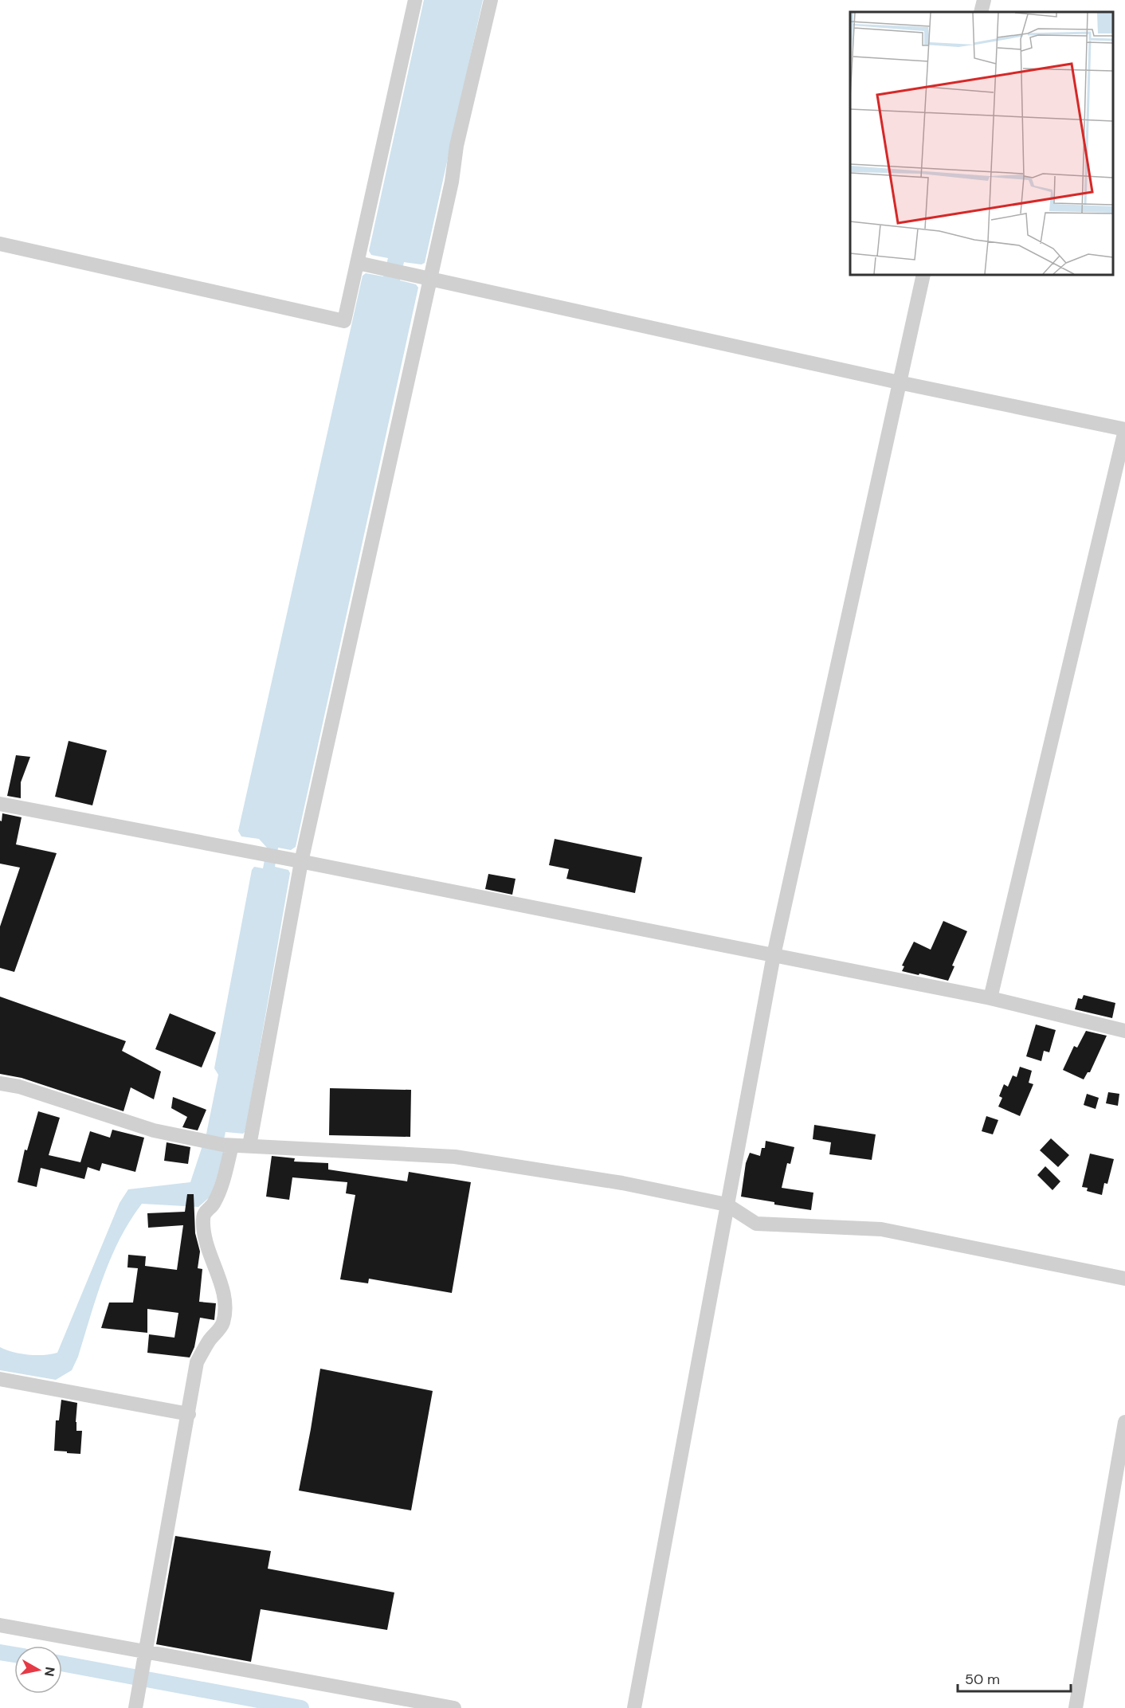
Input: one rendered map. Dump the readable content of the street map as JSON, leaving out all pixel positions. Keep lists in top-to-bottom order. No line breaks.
{"scale_bar":"50 m","north":"right"}
